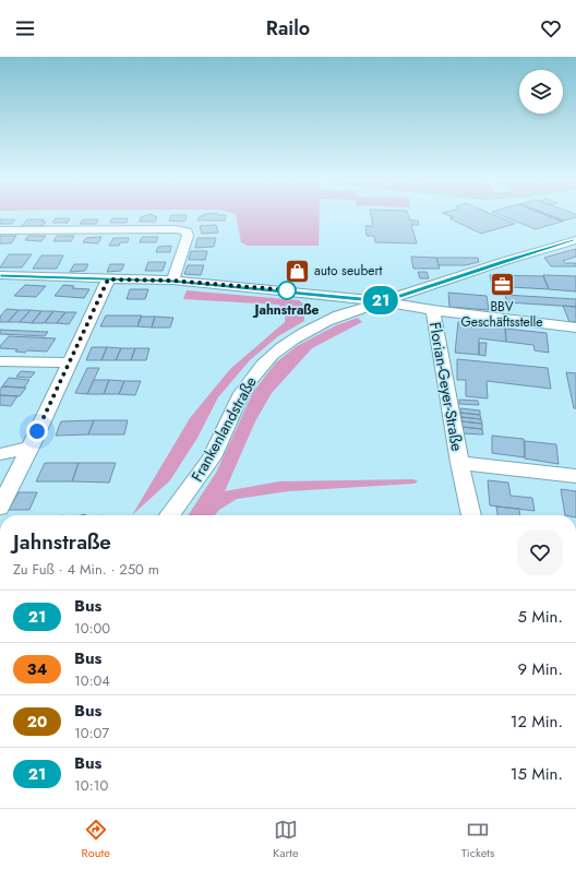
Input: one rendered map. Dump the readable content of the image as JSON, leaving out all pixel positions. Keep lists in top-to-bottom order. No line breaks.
{"streets":{"street":["Florian-Geyer-Straße","Frankenlandstraße"]},"places":{"shop":["auto seubert"],"office":["BBV Geschäftsstelle"],"other":["Jahnstraße"]},"lines":["bus line 21"],"page":{"header":"Railo","on_map":"21","heading":["Jahnstraße","Zu Fuß · 4 Min. · 250 m"],"list":[{"mark":"21","name":"Bus","note":"10:00","value":"5 Min."},{"mark":"34","name":"Bus","note":"10:04","value":"9 Min."},{"mark":"20","name":"Bus","note":"10:07","value":"12 Min."},{"mark":"21","name":"Bus","note":"10:10","value":"15 Min."}],"tabs":["Route","Karte","Tickets"]}}
